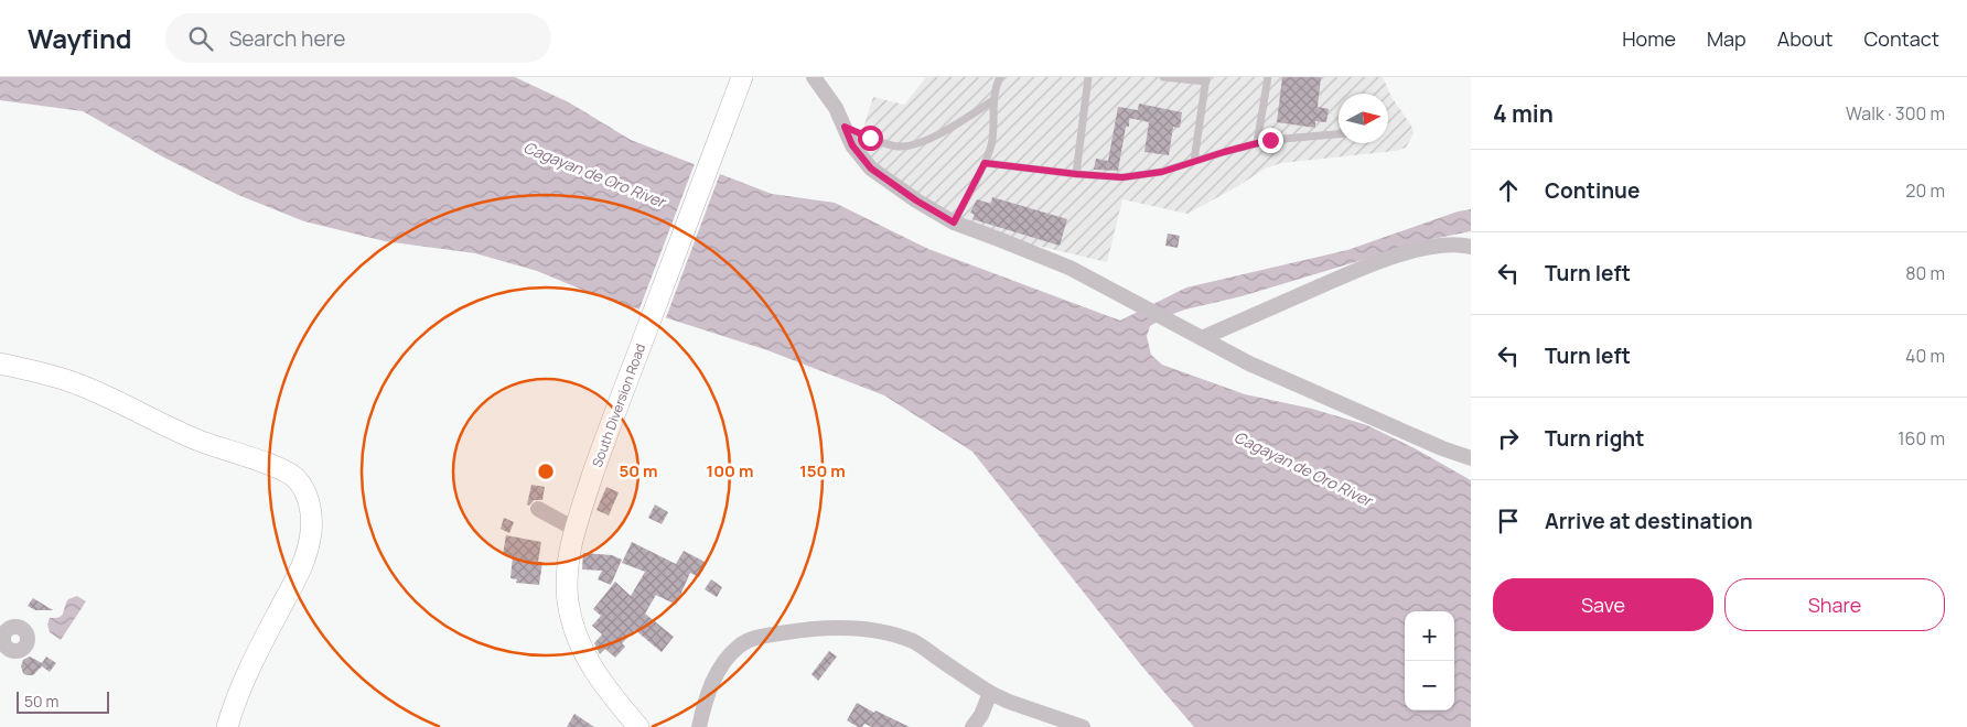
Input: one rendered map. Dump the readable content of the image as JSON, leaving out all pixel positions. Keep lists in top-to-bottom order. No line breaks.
{"streets":{"main road":["South Diversion Road"]},"water":["Cagayan de Oro River"],"scale_bar":"50 m","north":"right","page":{"header":"Wayfind","search":"Search here","nav":["Home","Map","About","Contact"],"heading":["4 min","Walk · 300 m"],"list":[["Continue","20 m"],["Turn left","80 m"],["Turn left","40 m"],["Turn right","160 m"],"Arrive at destination"],"buttons":["Save","Share"],"map_buttons":["+","−"],"scale":"50 m"},"rings":["50 m","100 m","150 m"]}
